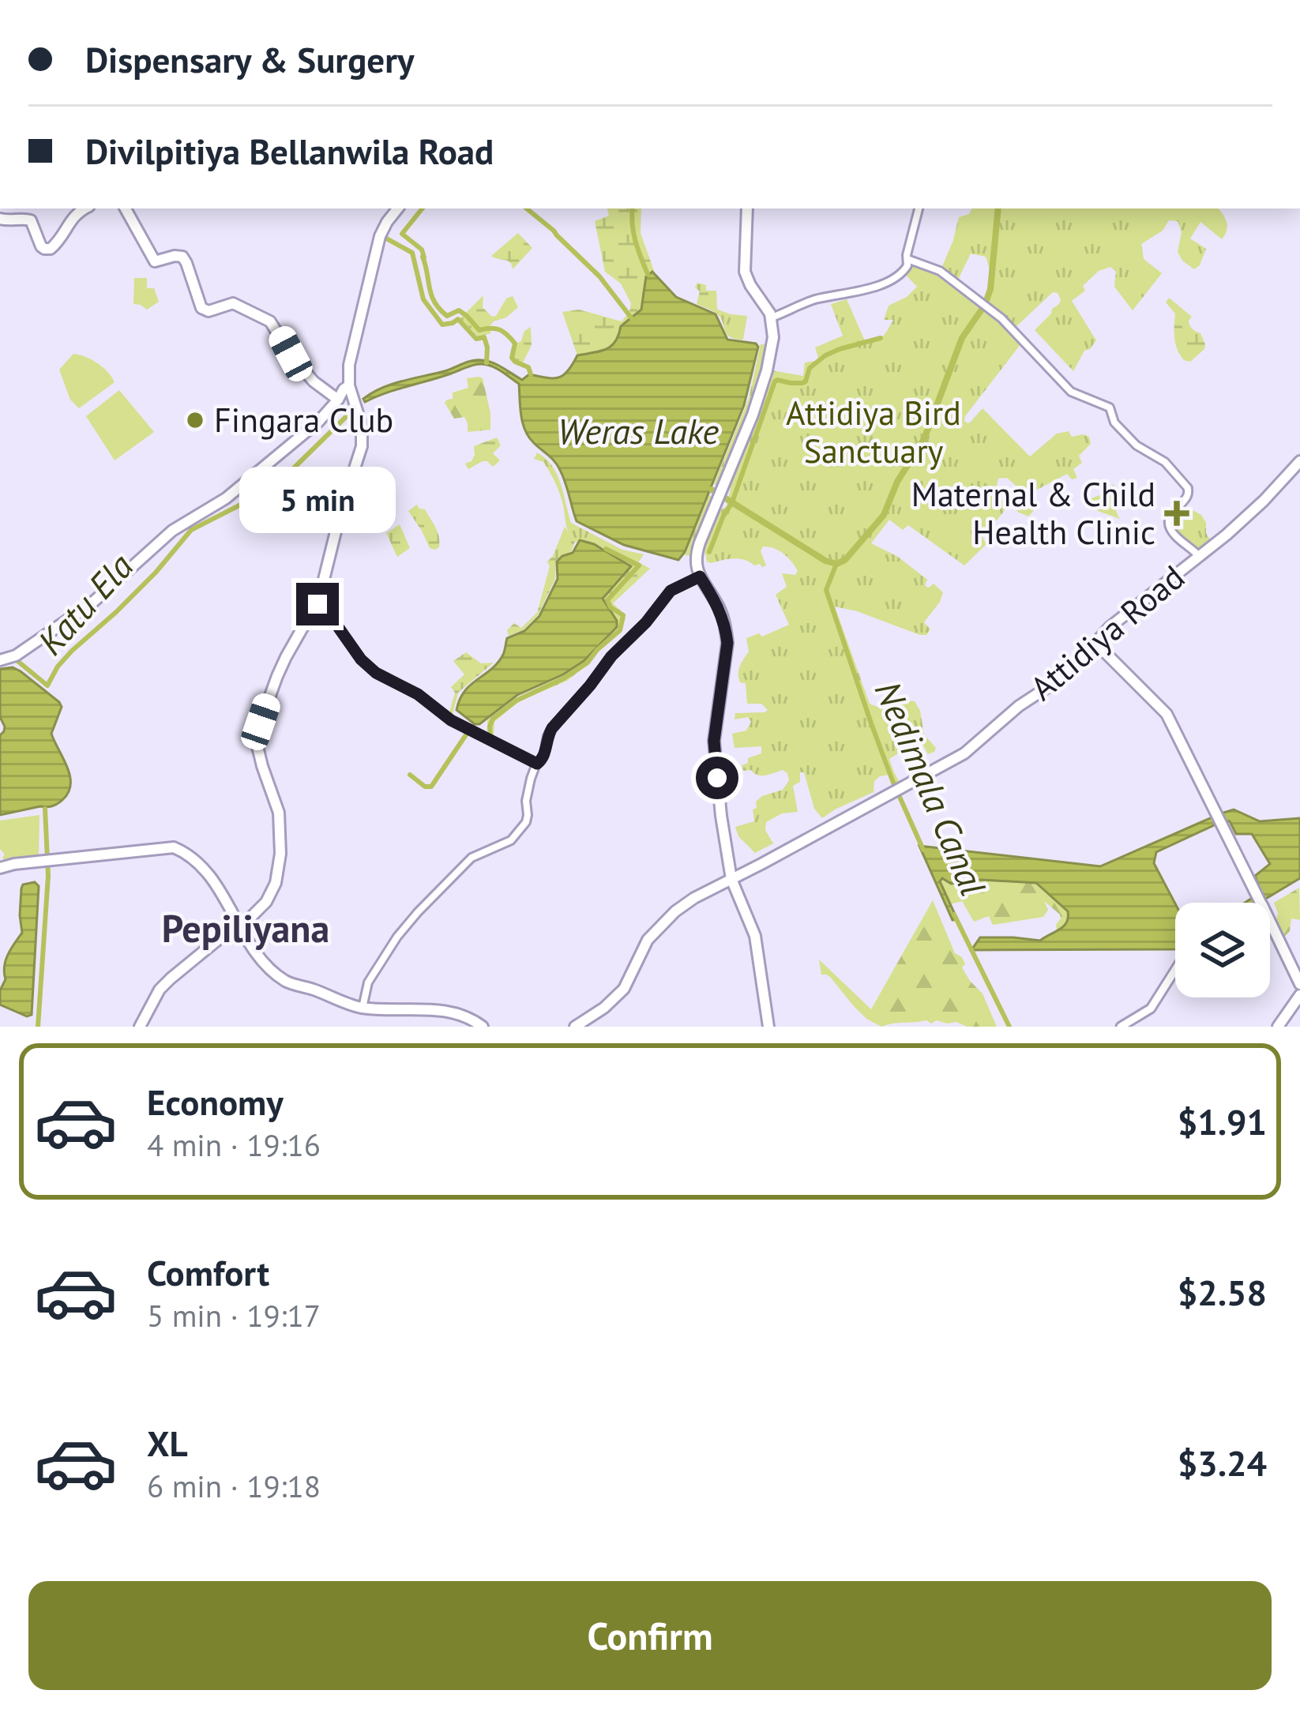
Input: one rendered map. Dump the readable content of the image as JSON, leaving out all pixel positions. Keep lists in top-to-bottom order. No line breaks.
{"streets":{"main road":["Attidiya Road"]},"districts":["Pepiliyana"],"water":["Weras Lake","Katu Ela","Nedimala Canal"],"parks":["Attidiya Bird Sanctuary"],"places":{"other":["Fingara Club"],"health":["Maternal & Child Health Clinic"]},"page":{"banner":["Dispensary & Surgery","Divilpitiya Bellanwila Road"],"bubble":"5 min","list":[{"name":"Economy","note":"4 min · 19:16","value":"$1.91"},{"name":"Comfort","note":"5 min · 19:17","value":"$2.58"},{"name":"XL","note":"6 min · 19:18","value":"$3.24"}],"buttons":"Confirm"}}
